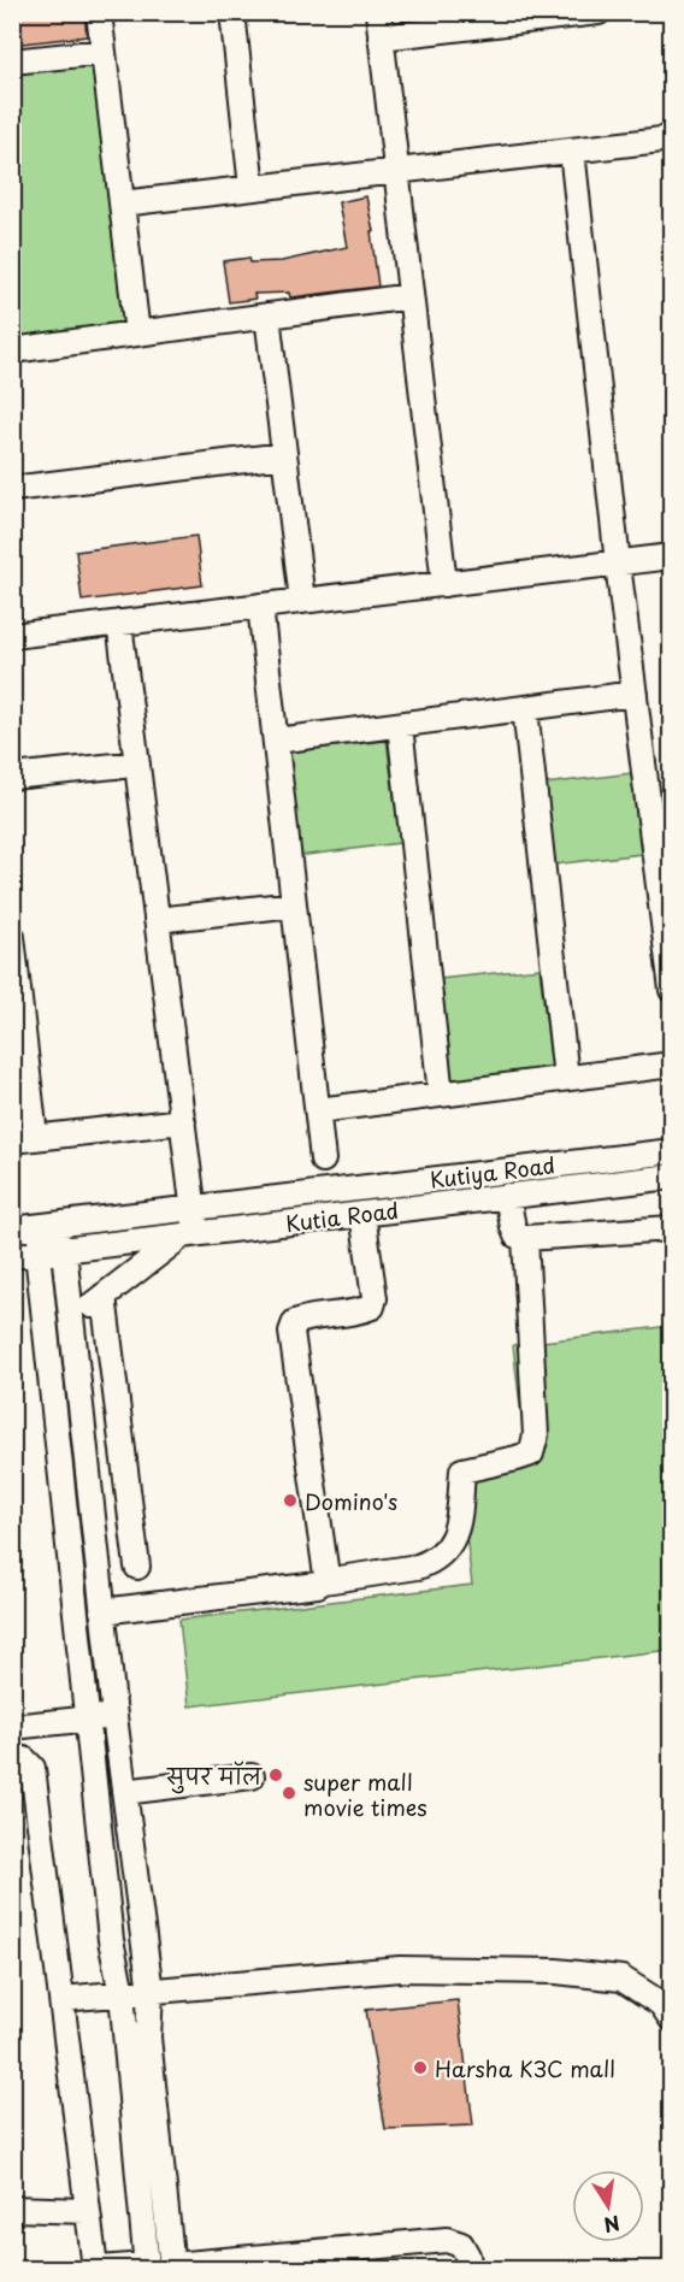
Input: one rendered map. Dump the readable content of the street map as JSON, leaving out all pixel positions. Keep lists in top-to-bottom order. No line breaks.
{"streets":{"street":["Kutiya Road","Kutia Road"]},"places":["Domino's","सुपर मॉल","super mall movie times","Harsha K3C mall"],"north":"bottom"}
